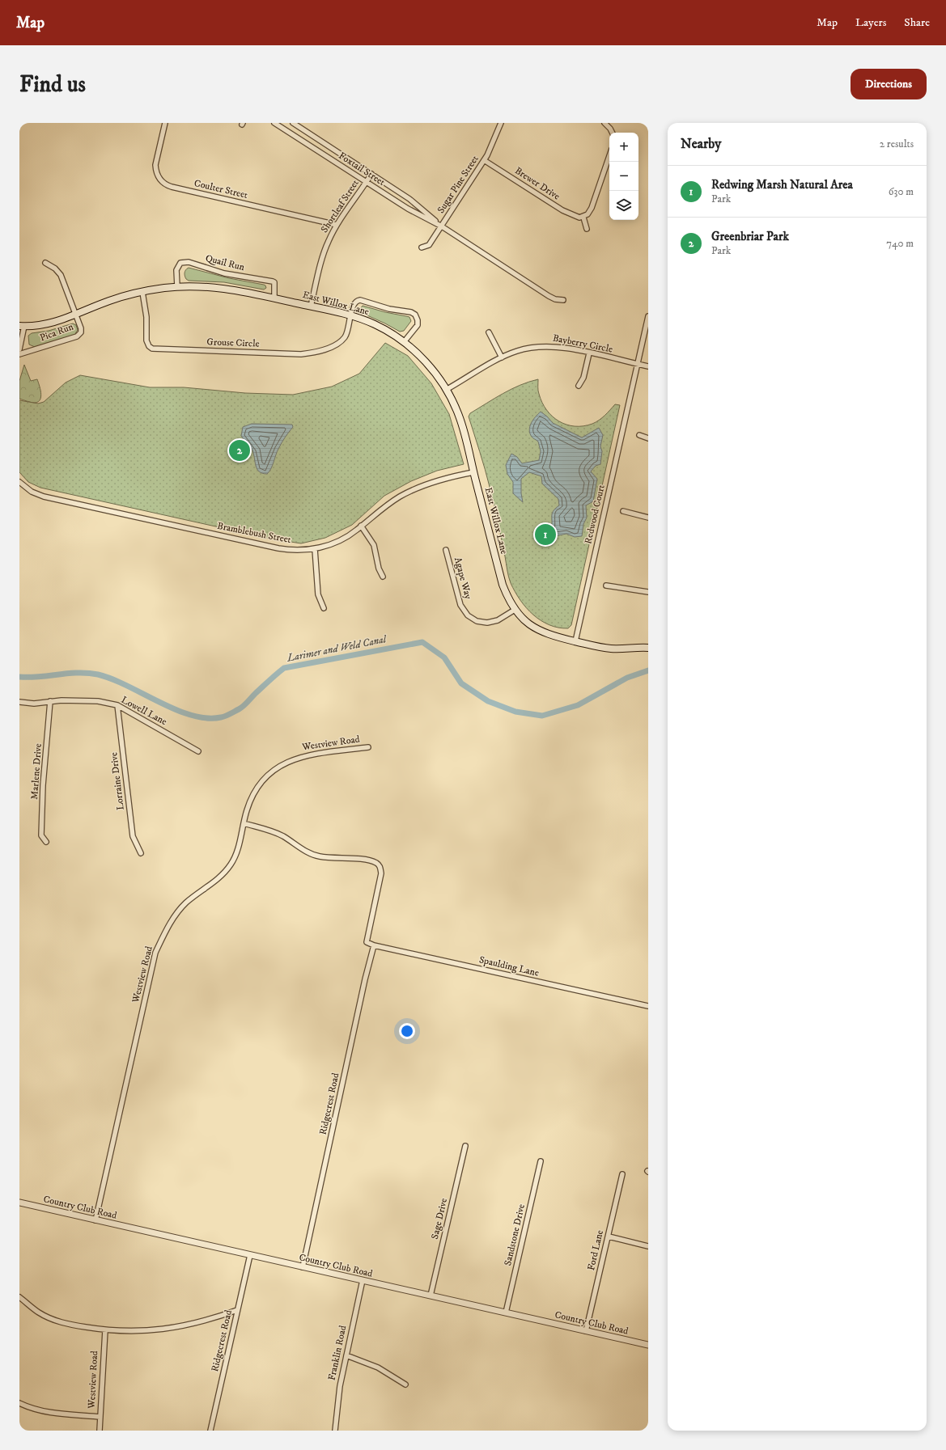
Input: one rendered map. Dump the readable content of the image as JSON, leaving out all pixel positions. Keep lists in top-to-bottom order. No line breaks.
{"streets":{"main road":["East Willox Lane"],"street":["Foxtail Street","Brewer Drive","Sugar Pine Street","Coulter Street","Shortleaf Street","Quail Run","Pica Run","Grouse Circle","Bayberry Circle","Redwood Court","Bramblebush Street","Agape Way","Lowell Lane","Westview Road","Marlene Drive","Lorraine Drive","Spaulding Lane","Ridgecrest Road","Country Club Road","Sage Drive","Sandstone Drive","Ford Lane","Franklin Road"]},"crossings":[["Foxtail Street","Sugar Pine Street"],["Foxtail Street","Shortleaf Street"],["Brewer Drive","Sugar Pine Street"],["Coulter Street","Shortleaf Street"],["Shortleaf Street","East Willox Lane"],["Quail Run","East Willox Lane"],["East Willox Lane","Pica Run"],["East Willox Lane","Grouse Circle"],["East Willox Lane","Bayberry Circle"],["East Willox Lane","Redwood Court"],["East Willox Lane","Bramblebush Street"],["East Willox Lane","Agape Way"],["Bayberry Circle","Redwood Court"],["Lowell Lane","Marlene Drive"],["Lowell Lane","Lorraine Drive"],["Westview Road","Spaulding Lane"],["Westview Road","Country Club Road"],["Spaulding Lane","Ridgecrest Road"],["Ridgecrest Road","Country Club Road"],["Country Club Road","Sage Drive"],["Country Club Road","Sandstone Drive"],["Country Club Road","Ford Lane"],["Country Club Road","Franklin Road"]],"water":["Larimer and Weld Canal"],"page":{"header":"Map","nav":["Map","Layers","Share"],"buttons":"Directions","title":"Find us","heading":["Nearby","2 results"],"map_buttons":["+","−"],"list":[{"mark":"1","name":"Redwing Marsh Natural Area","note":"Park","value":"630 m"},{"mark":"2","name":"Greenbriar Park","note":"Park","value":"740 m"}],"pins":["2","1"]}}
